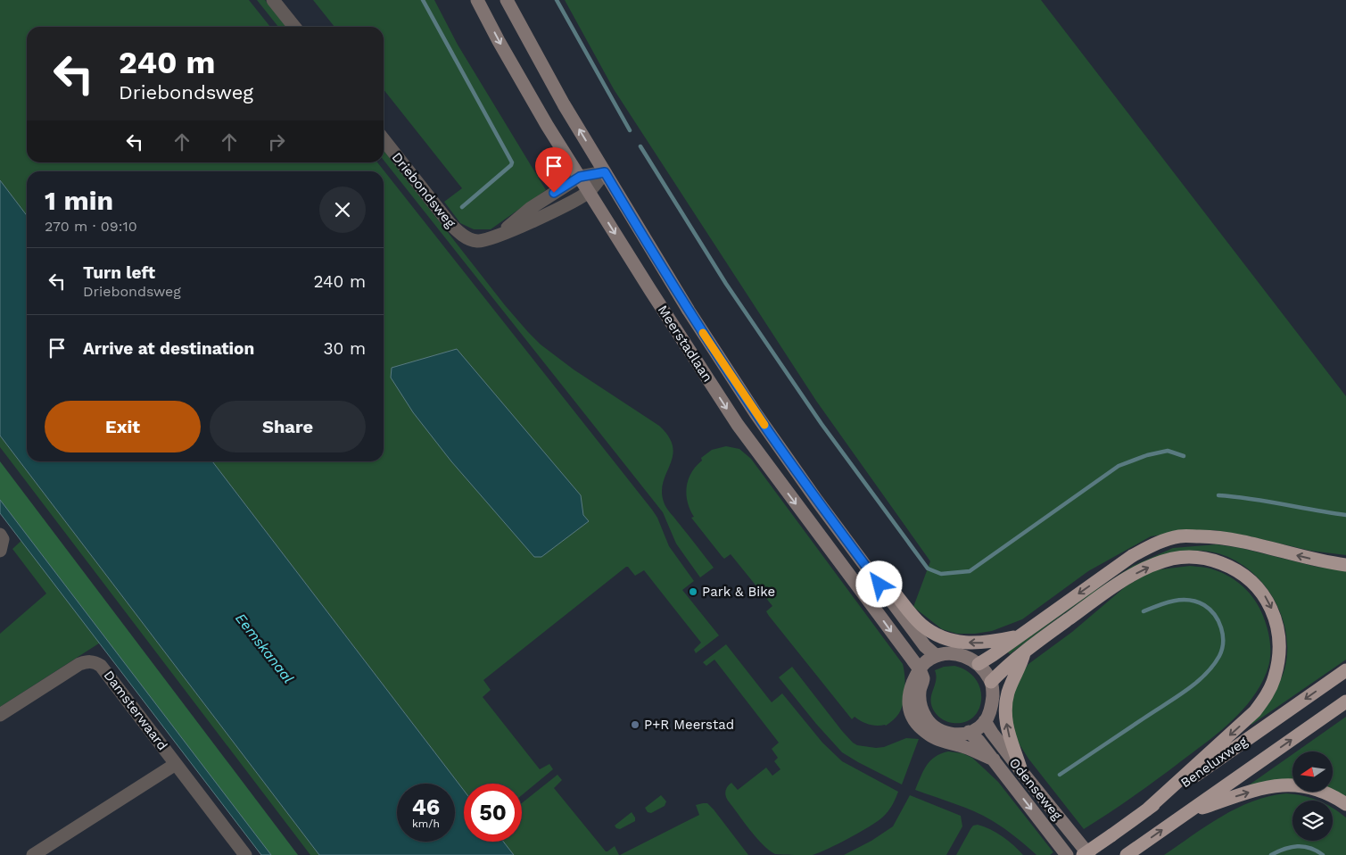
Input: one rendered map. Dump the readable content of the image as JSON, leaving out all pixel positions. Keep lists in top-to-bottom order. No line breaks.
{"streets":{"highway":["Beneluxweg"],"main road":["Meerstadlaan","Odenseweg"],"street":["Driebondsweg","Damsterwaard"]},"crossings":[["Driebondsweg","Meerstadlaan"],["Meerstadlaan","Odenseweg"]],"water":["Eemskanaal"],"places":["Park & Bike","P+R Meerstad"],"north":"left","page":{"turn":["240 m","Driebondsweg"],"heading":["1 min","270 m · 09:10"],"list":[{"name":"Turn left","note":"Driebondsweg","value":"240 m"},{"name":"Arrive at destination","value":"30 m"}],"buttons":["Exit","Share"],"speed":"46 km/h","limit":"50"}}
